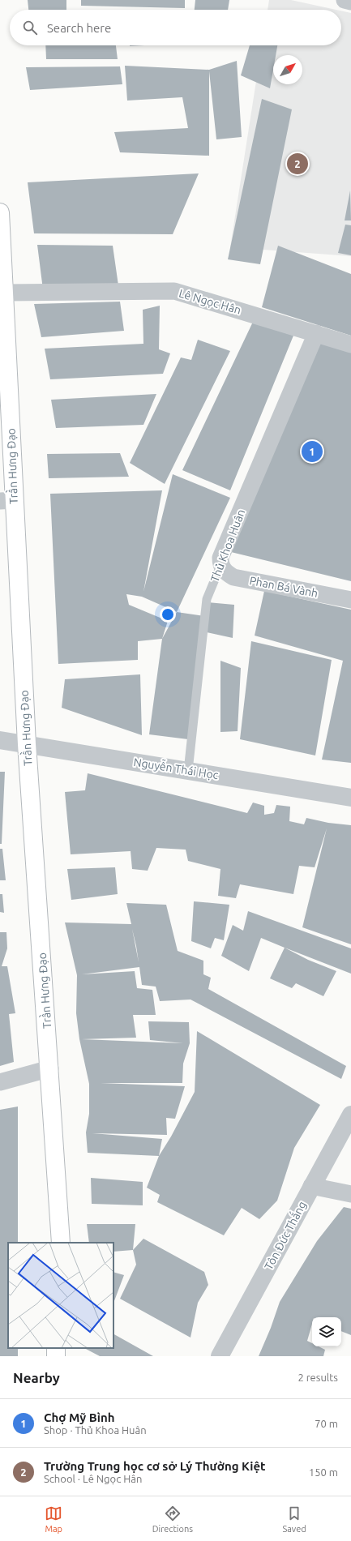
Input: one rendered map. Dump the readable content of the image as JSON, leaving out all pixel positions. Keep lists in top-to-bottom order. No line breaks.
{"streets":{"highway":["Trần Hưng Đạo"],"street":["Lê Ngọc Hân","Thủ Khoa Huân","Phan Bá Vành","Nguyễn Thái Học","Tôn Đức Thắng"]},"crossings":[["Lê Ngọc Hân","Trần Hưng Đạo"],["Lê Ngọc Hân","Thủ Khoa Huân"],["Trần Hưng Đạo","Nguyễn Thái Học"],["Thủ Khoa Huân","Phan Bá Vành"],["Thủ Khoa Huân","Nguyễn Thái Học"]],"north":"top right","page":{"search":"Search here","pins":["2","1"],"heading":["Nearby","2 results"],"list":[{"mark":"1","name":"Chợ Mỹ Bình","note":"Shop · Thủ Khoa Huân","value":"70 m"},{"mark":"2","name":"Trường Trung học cơ sở Lý Thường Kiệt","note":"School · Lê Ngọc Hân","value":"150 m"}],"nav":["Map","Directions","Saved"]}}
